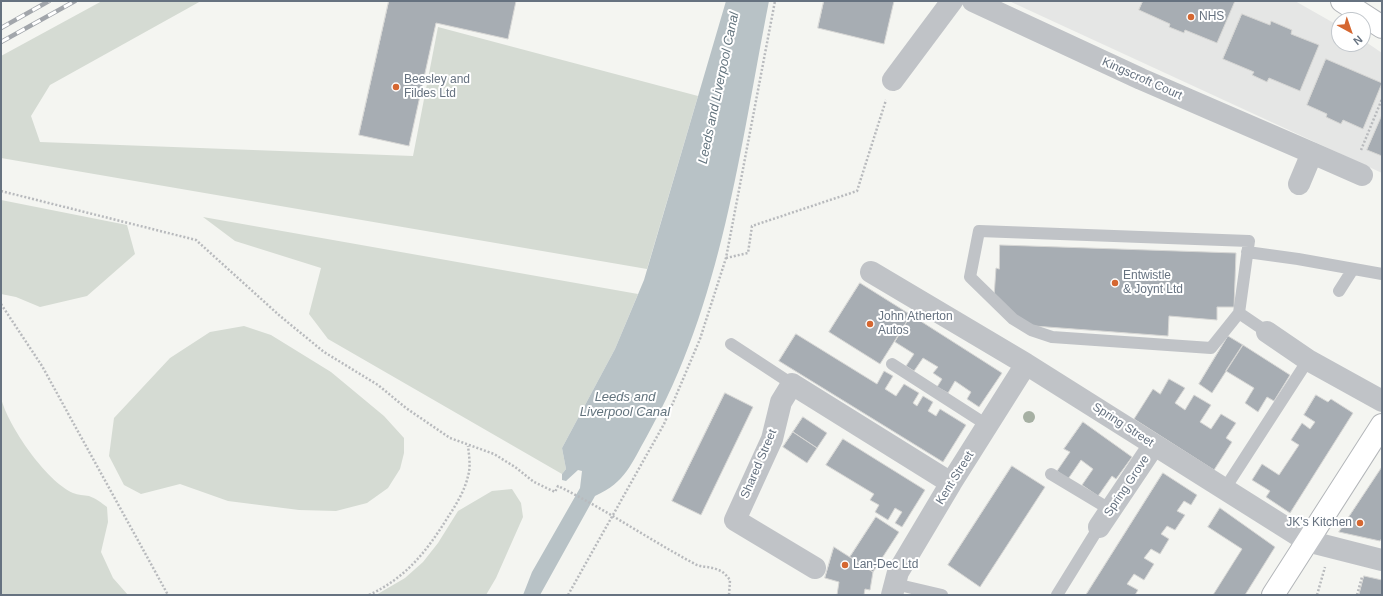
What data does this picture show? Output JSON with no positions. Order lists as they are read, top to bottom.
{
  "streets": {
    "street": [
      "Kingscroft Court",
      "Spring Street",
      "Shared Street",
      "Kent Street",
      "Spring Grove"
    ]
  },
  "crossings": [
    ["Spring Street", "Kent Street"],
    ["Spring Street", "Spring Grove"]
  ],
  "water": ["Leeds and Liverpool Canal"],
  "places": [
    "NHS",
    "Beesley and Fildes Ltd",
    "Entwistle & Joynt Ltd",
    "John Atherton Autos",
    "JK's Kitchen",
    "Lan-Dec Ltd"
  ],
  "north": "bottom right"
}
